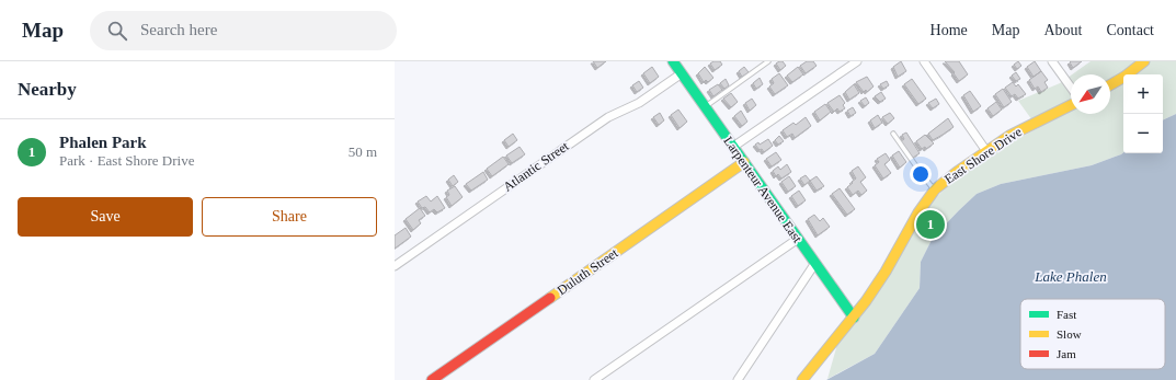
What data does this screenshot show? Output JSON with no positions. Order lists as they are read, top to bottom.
{
  "streets": {
    "street": [
      "East Shore Drive",
      "Atlantic Street",
      "Larpenteur Avenue East",
      "Duluth Street"
    ]
  },
  "crossings": [
    ["East Shore Drive", "Larpenteur Avenue East"],
    ["Atlantic Street", "Larpenteur Avenue East"],
    ["Larpenteur Avenue East", "Duluth Street"]
  ],
  "water": ["Lake Phalen"],
  "legend": ["Fast", "Slow", "Jam"],
  "north": "bottom left",
  "page": {
    "header": "Map",
    "search": "Search here",
    "nav": [
      "Home",
      "Map",
      "About",
      "Contact"
    ],
    "heading": "Nearby",
    "map_buttons": ["+", "−"],
    "list": [
      {
        "mark": "1",
        "name": "Phalen Park",
        "note": "Park · East Shore Drive",
        "value": "50 m"
      }
    ],
    "buttons": ["Save", "Share"],
    "pins": "1"
  }
}
